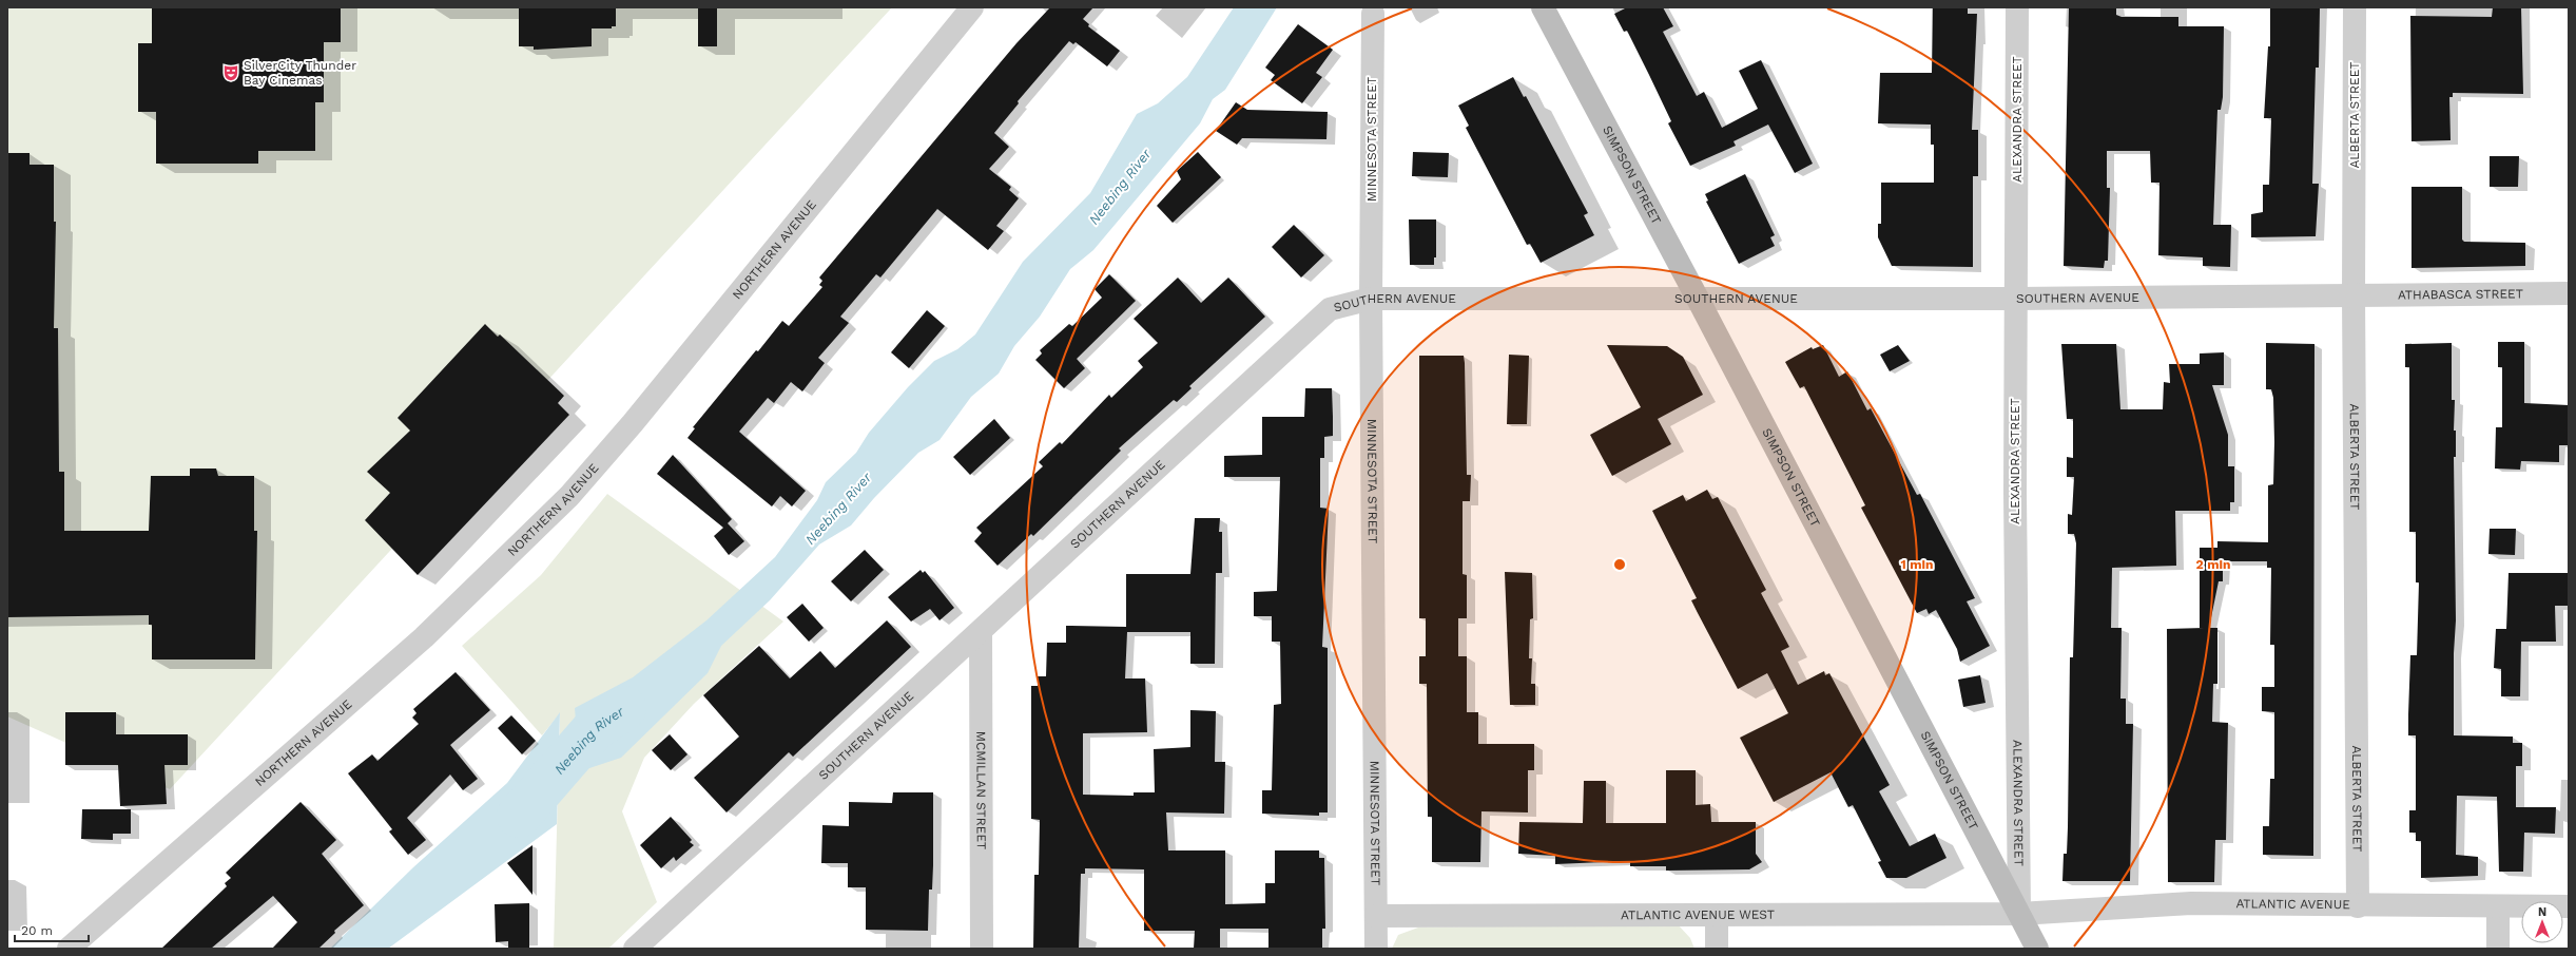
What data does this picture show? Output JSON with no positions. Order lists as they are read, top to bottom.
{
  "streets": {
    "main road": ["SIMPSON STREET"],
    "street": [
      "ALBERTA STREET",
      "ALEXANDRA STREET",
      "MINNESOTA STREET",
      "NORTHERN AVENUE",
      "ATHABASCA STREET",
      "SOUTHERN AVENUE",
      "MCMILLAN STREET",
      "ATLANTIC AVENUE",
      "ATLANTIC AVENUE WEST"
    ]
  },
  "crossings": [
    ["ALBERTA STREET", "ATHABASCA STREET"],
    ["ALBERTA STREET", "SOUTHERN AVENUE"],
    ["ALBERTA STREET", "ATLANTIC AVENUE"],
    ["ALEXANDRA STREET", "SIMPSON STREET"],
    ["ALEXANDRA STREET", "SOUTHERN AVENUE"],
    ["ALEXANDRA STREET", "ATLANTIC AVENUE"],
    ["ALEXANDRA STREET", "ATLANTIC AVENUE WEST"],
    ["MINNESOTA STREET", "SOUTHERN AVENUE"],
    ["MINNESOTA STREET", "ATLANTIC AVENUE WEST"],
    ["SIMPSON STREET", "SOUTHERN AVENUE"],
    ["SIMPSON STREET", "ATLANTIC AVENUE"],
    ["SIMPSON STREET", "ATLANTIC AVENUE WEST"],
    ["ATHABASCA STREET", "SOUTHERN AVENUE"],
    ["SOUTHERN AVENUE", "MCMILLAN STREET"],
    ["ATLANTIC AVENUE", "ATLANTIC AVENUE WEST"]
  ],
  "water": ["Neebing River"],
  "places": {
    "theatre": ["SilverCity Thunder Bay Cinemas"]
  },
  "scale_bar": "20 m",
  "north": "top",
  "rings": ["1 min", "2 min"]
}
